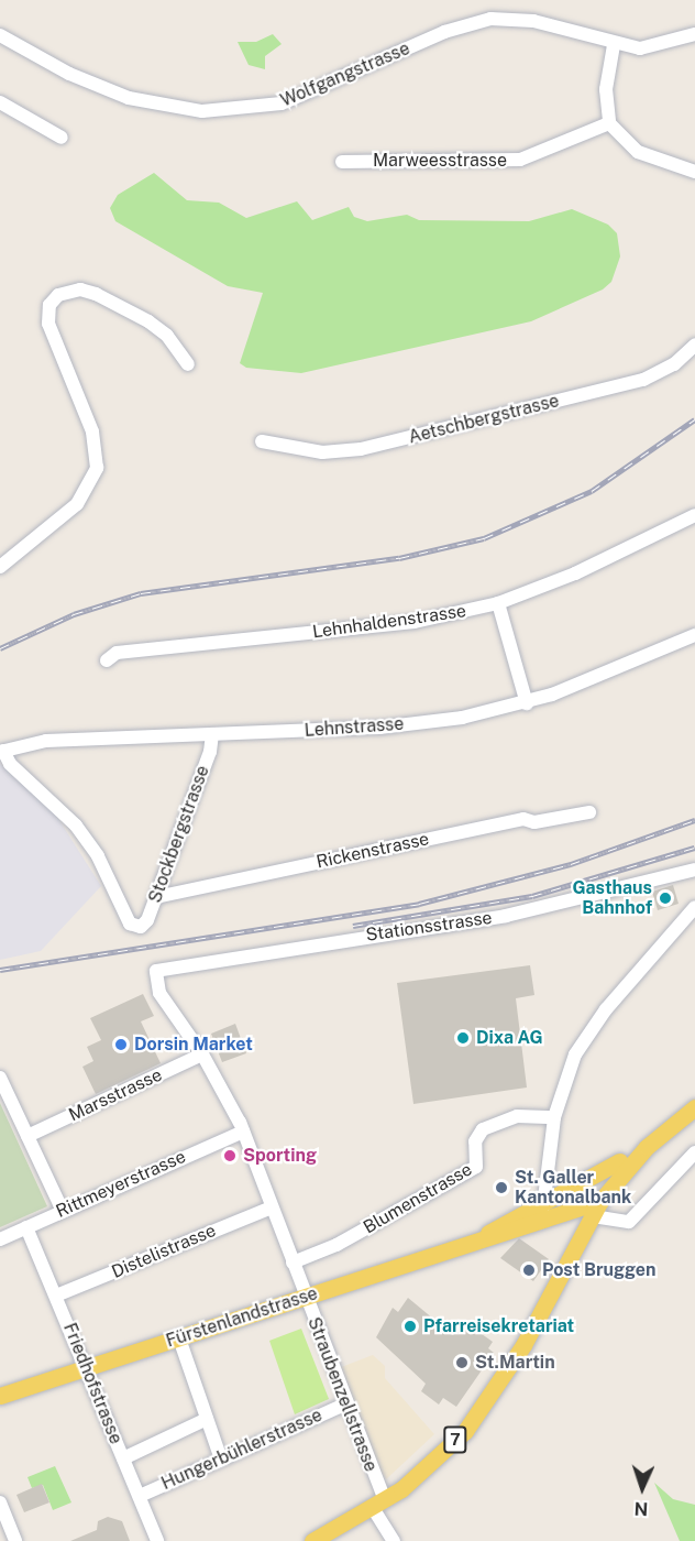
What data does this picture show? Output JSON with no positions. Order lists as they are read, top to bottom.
{
  "streets": {
    "main road": ["Fürstenlandstrasse", "7"],
    "street": [
      "Wolfgangstrasse",
      "Marweesstrasse",
      "Aetschbergstrasse",
      "Lehnhaldenstrasse",
      "Lehnstrasse",
      "Stockbergstrasse",
      "Rickenstrasse",
      "Stationsstrasse",
      "Marsstrasse",
      "Rittmeyerstrasse",
      "Blumenstrasse",
      "Distelistrasse",
      "Friedhofstrasse",
      "Straubenzellstrasse",
      "Hungerbühlerstrasse"
    ]
  },
  "crossings": [
    ["Lehnstrasse", "Stockbergstrasse"],
    ["Stockbergstrasse", "Rickenstrasse"],
    ["Stationsstrasse", "Straubenzellstrasse"],
    ["Marsstrasse", "Straubenzellstrasse"],
    ["Rittmeyerstrasse", "Friedhofstrasse"],
    ["Rittmeyerstrasse", "Straubenzellstrasse"],
    ["Blumenstrasse", "Straubenzellstrasse"],
    ["Distelistrasse", "Friedhofstrasse"],
    ["Distelistrasse", "Straubenzellstrasse"],
    ["Fürstenlandstrasse", "Friedhofstrasse"],
    ["Fürstenlandstrasse", "Straubenzellstrasse"],
    ["Fürstenlandstrasse", "7"],
    ["Friedhofstrasse", "Hungerbühlerstrasse"],
    ["Straubenzellstrasse", "7"],
    ["Straubenzellstrasse", "Hungerbühlerstrasse"]
  ],
  "places": [
    "Gasthaus Bahnhof",
    "Dixa AG",
    "Dorsin Market",
    "Sporting",
    "St. Galler Kantonalbank",
    "Post Bruggen",
    "Pfarreisekretariat",
    "St.Martin"
  ],
  "north": "bottom"
}
